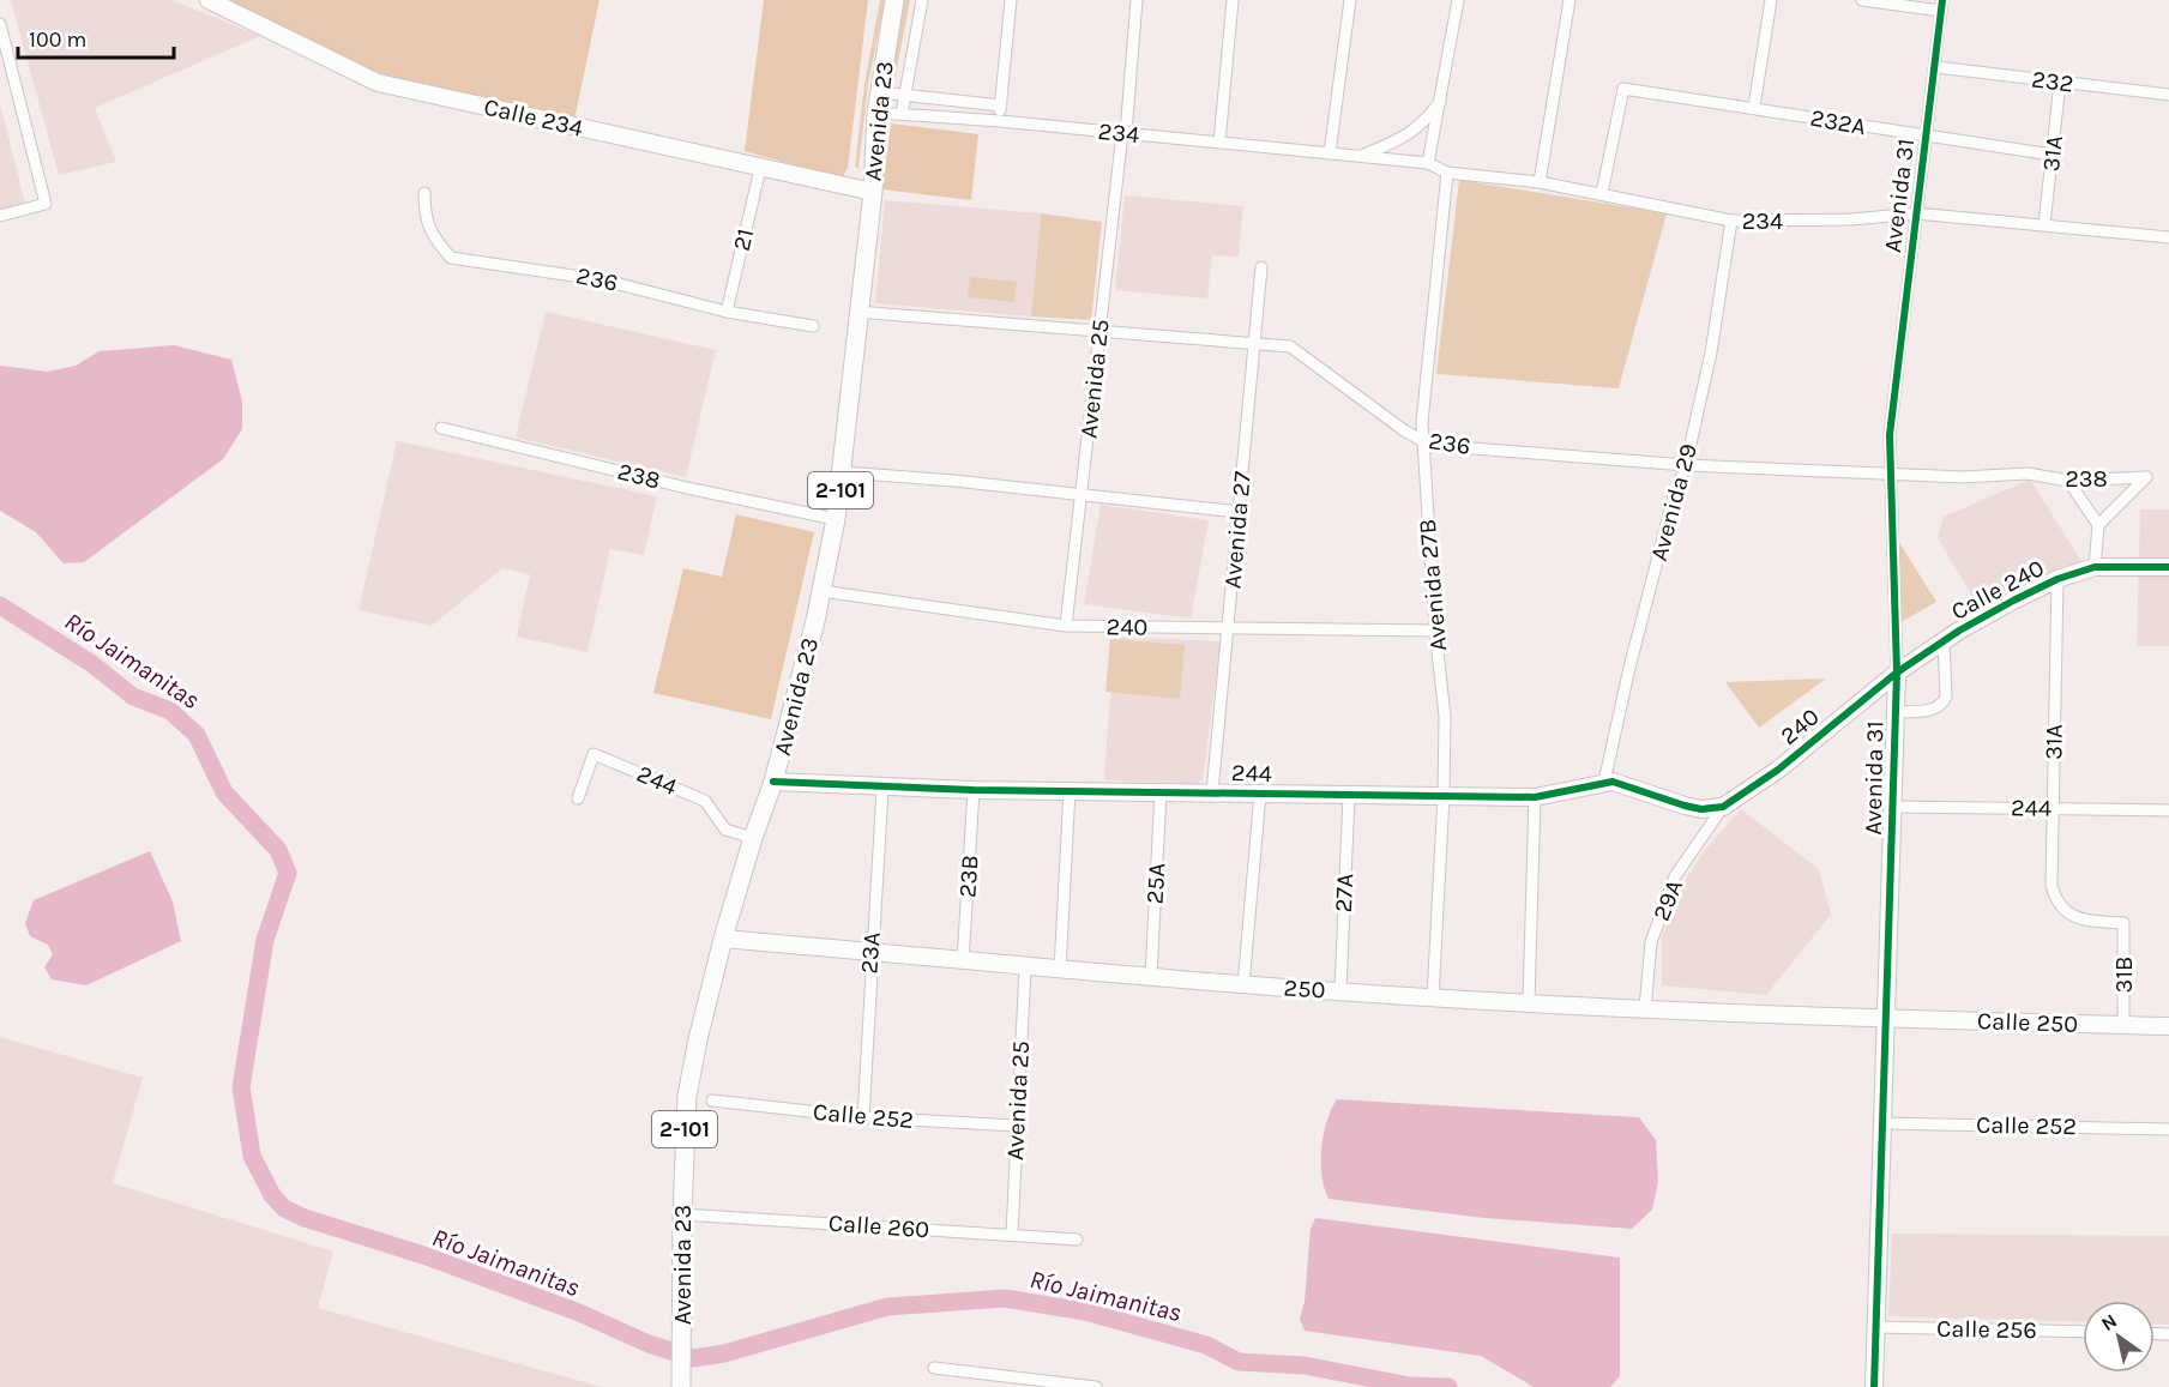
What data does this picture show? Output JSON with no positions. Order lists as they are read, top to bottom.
{
  "streets": {
    "main road": ["Avenida 23", "2-101"],
    "street": [
      "232",
      "Calle 234",
      "232A",
      "234",
      "31A",
      "Avenida 31",
      "21",
      "236",
      "Avenida 25",
      "238",
      "Avenida 29",
      "Avenida 27",
      "Avenida 27B",
      "Calle 240",
      "240",
      "244",
      "23B",
      "25A",
      "27A",
      "29A",
      "23A",
      "31B",
      "250",
      "Calle 250",
      "Calle 252",
      "Calle 260",
      "Calle 256"
    ]
  },
  "crossings": [
    ["232", "31A"],
    ["232", "Avenida 31"],
    ["Calle 234", "Avenida 23"],
    ["Calle 234", "21"],
    ["Avenida 23", "234"],
    ["Avenida 23", "236"],
    ["Avenida 23", "238"],
    ["Avenida 23", "240"],
    ["Avenida 23", "244"],
    ["Avenida 23", "250"],
    ["Avenida 23", "Calle 260"],
    ["232A", "234"],
    ["232A", "31A"],
    ["232A", "Avenida 31"],
    ["234", "31A"],
    ["234", "Avenida 31"],
    ["234", "Avenida 25"],
    ["234", "Avenida 29"],
    ["234", "Avenida 27B"],
    ["31A", "Calle 240"],
    ["31A", "244"],
    ["31A", "31B"],
    ["Avenida 31", "236"],
    ["Avenida 31", "Calle 240"],
    ["Avenida 31", "240"],
    ["Avenida 31", "244"],
    ["Avenida 31", "250"],
    ["Avenida 31", "Calle 250"],
    ["Avenida 31", "Calle 252"],
    ["Avenida 31", "Calle 256"],
    ["21", "236"],
    ["236", "Avenida 25"],
    ["236", "238"],
    ["236", "Avenida 29"],
    ["236", "Avenida 27"],
    ["236", "Avenida 27B"],
    ["Avenida 25", "240"],
    ["Avenida 25", "250"],
    ["Avenida 25", "Calle 252"],
    ["Avenida 25", "Calle 260"],
    ["Avenida 29", "244"],
    ["Avenida 27", "240"],
    ["Avenida 27", "244"],
    ["Avenida 27B", "240"],
    ["Avenida 27B", "244"],
    ["Avenida 27B", "250"],
    ["Calle 240", "240"],
    ["240", "244"],
    ["240", "29A"],
    ["244", "23B"],
    ["244", "25A"],
    ["244", "27A"],
    ["244", "29A"],
    ["244", "23A"],
    ["23B", "250"],
    ["25A", "250"],
    ["27A", "250"],
    ["29A", "250"],
    ["23A", "250"],
    ["23A", "Calle 252"],
    ["31B", "Calle 250"],
    ["250", "Calle 250"]
  ],
  "water": ["Río Jaimanitas"],
  "scale_bar": "100 m",
  "north": "top left"
}
